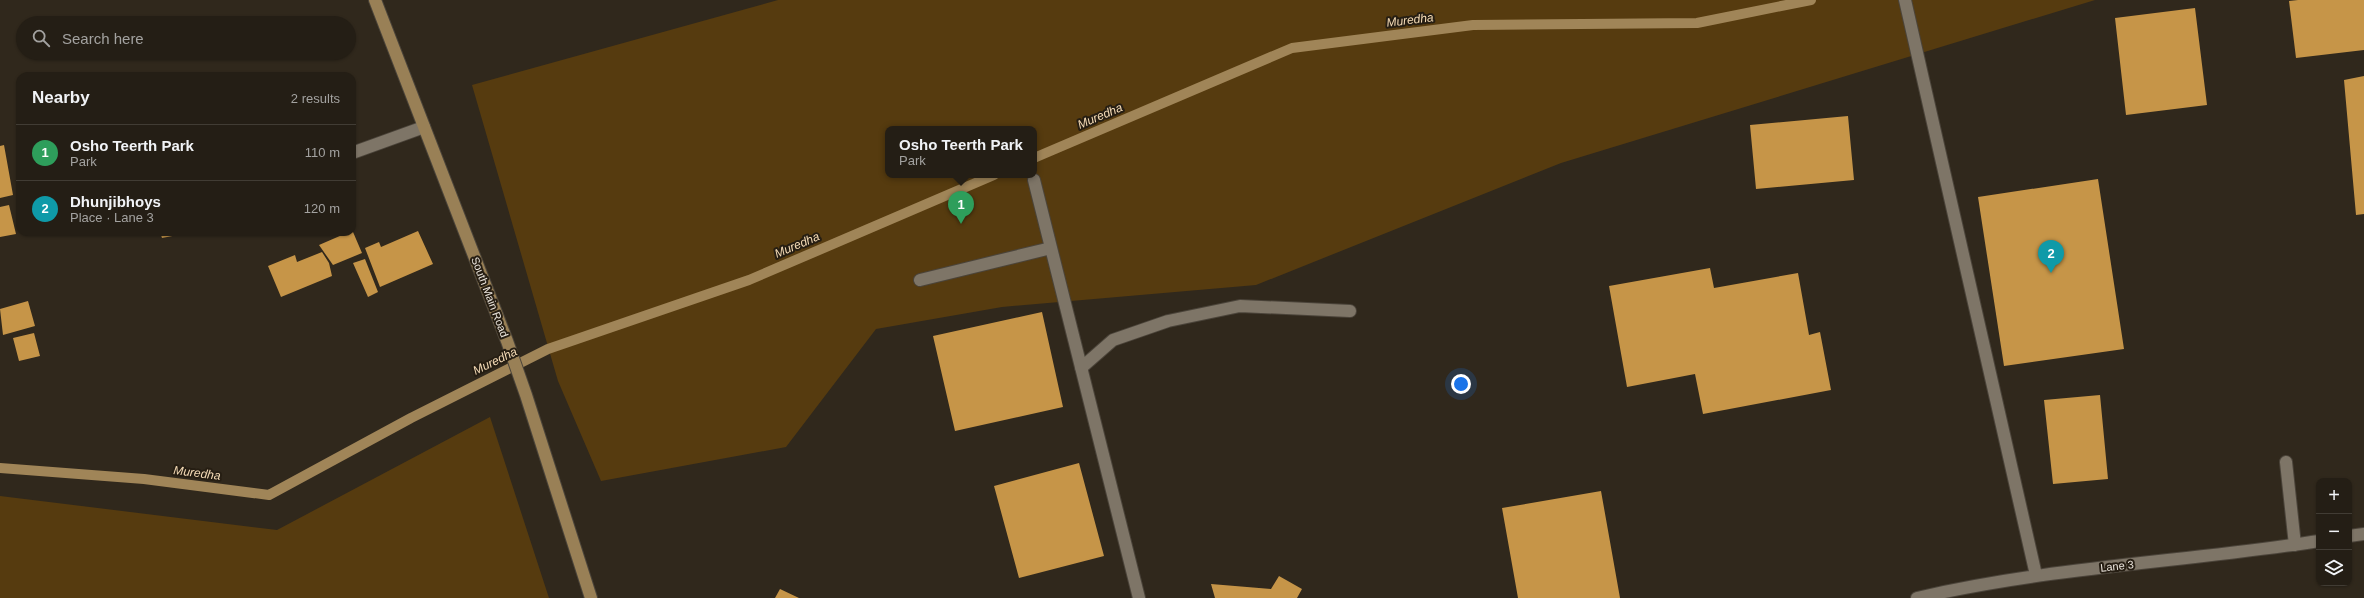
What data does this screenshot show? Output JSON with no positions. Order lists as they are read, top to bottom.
{
  "streets": {
    "main road": ["South Main Road"],
    "street": ["Lane 3"]
  },
  "water": ["Muredha"],
  "page": {
    "search": "Search here",
    "heading": ["Nearby", "2 results"],
    "list": [
      {
        "mark": "1",
        "name": "Osho Teerth Park",
        "note": "Park",
        "value": "110 m"
      },
      {
        "mark": "2",
        "name": "Dhunjibhoys",
        "note": "Place · Lane 3",
        "value": "120 m"
      }
    ],
    "popup": ["Osho Teerth Park", "Park"],
    "pins": ["1", "2"],
    "map_buttons": ["+", "−"]
  }
}
